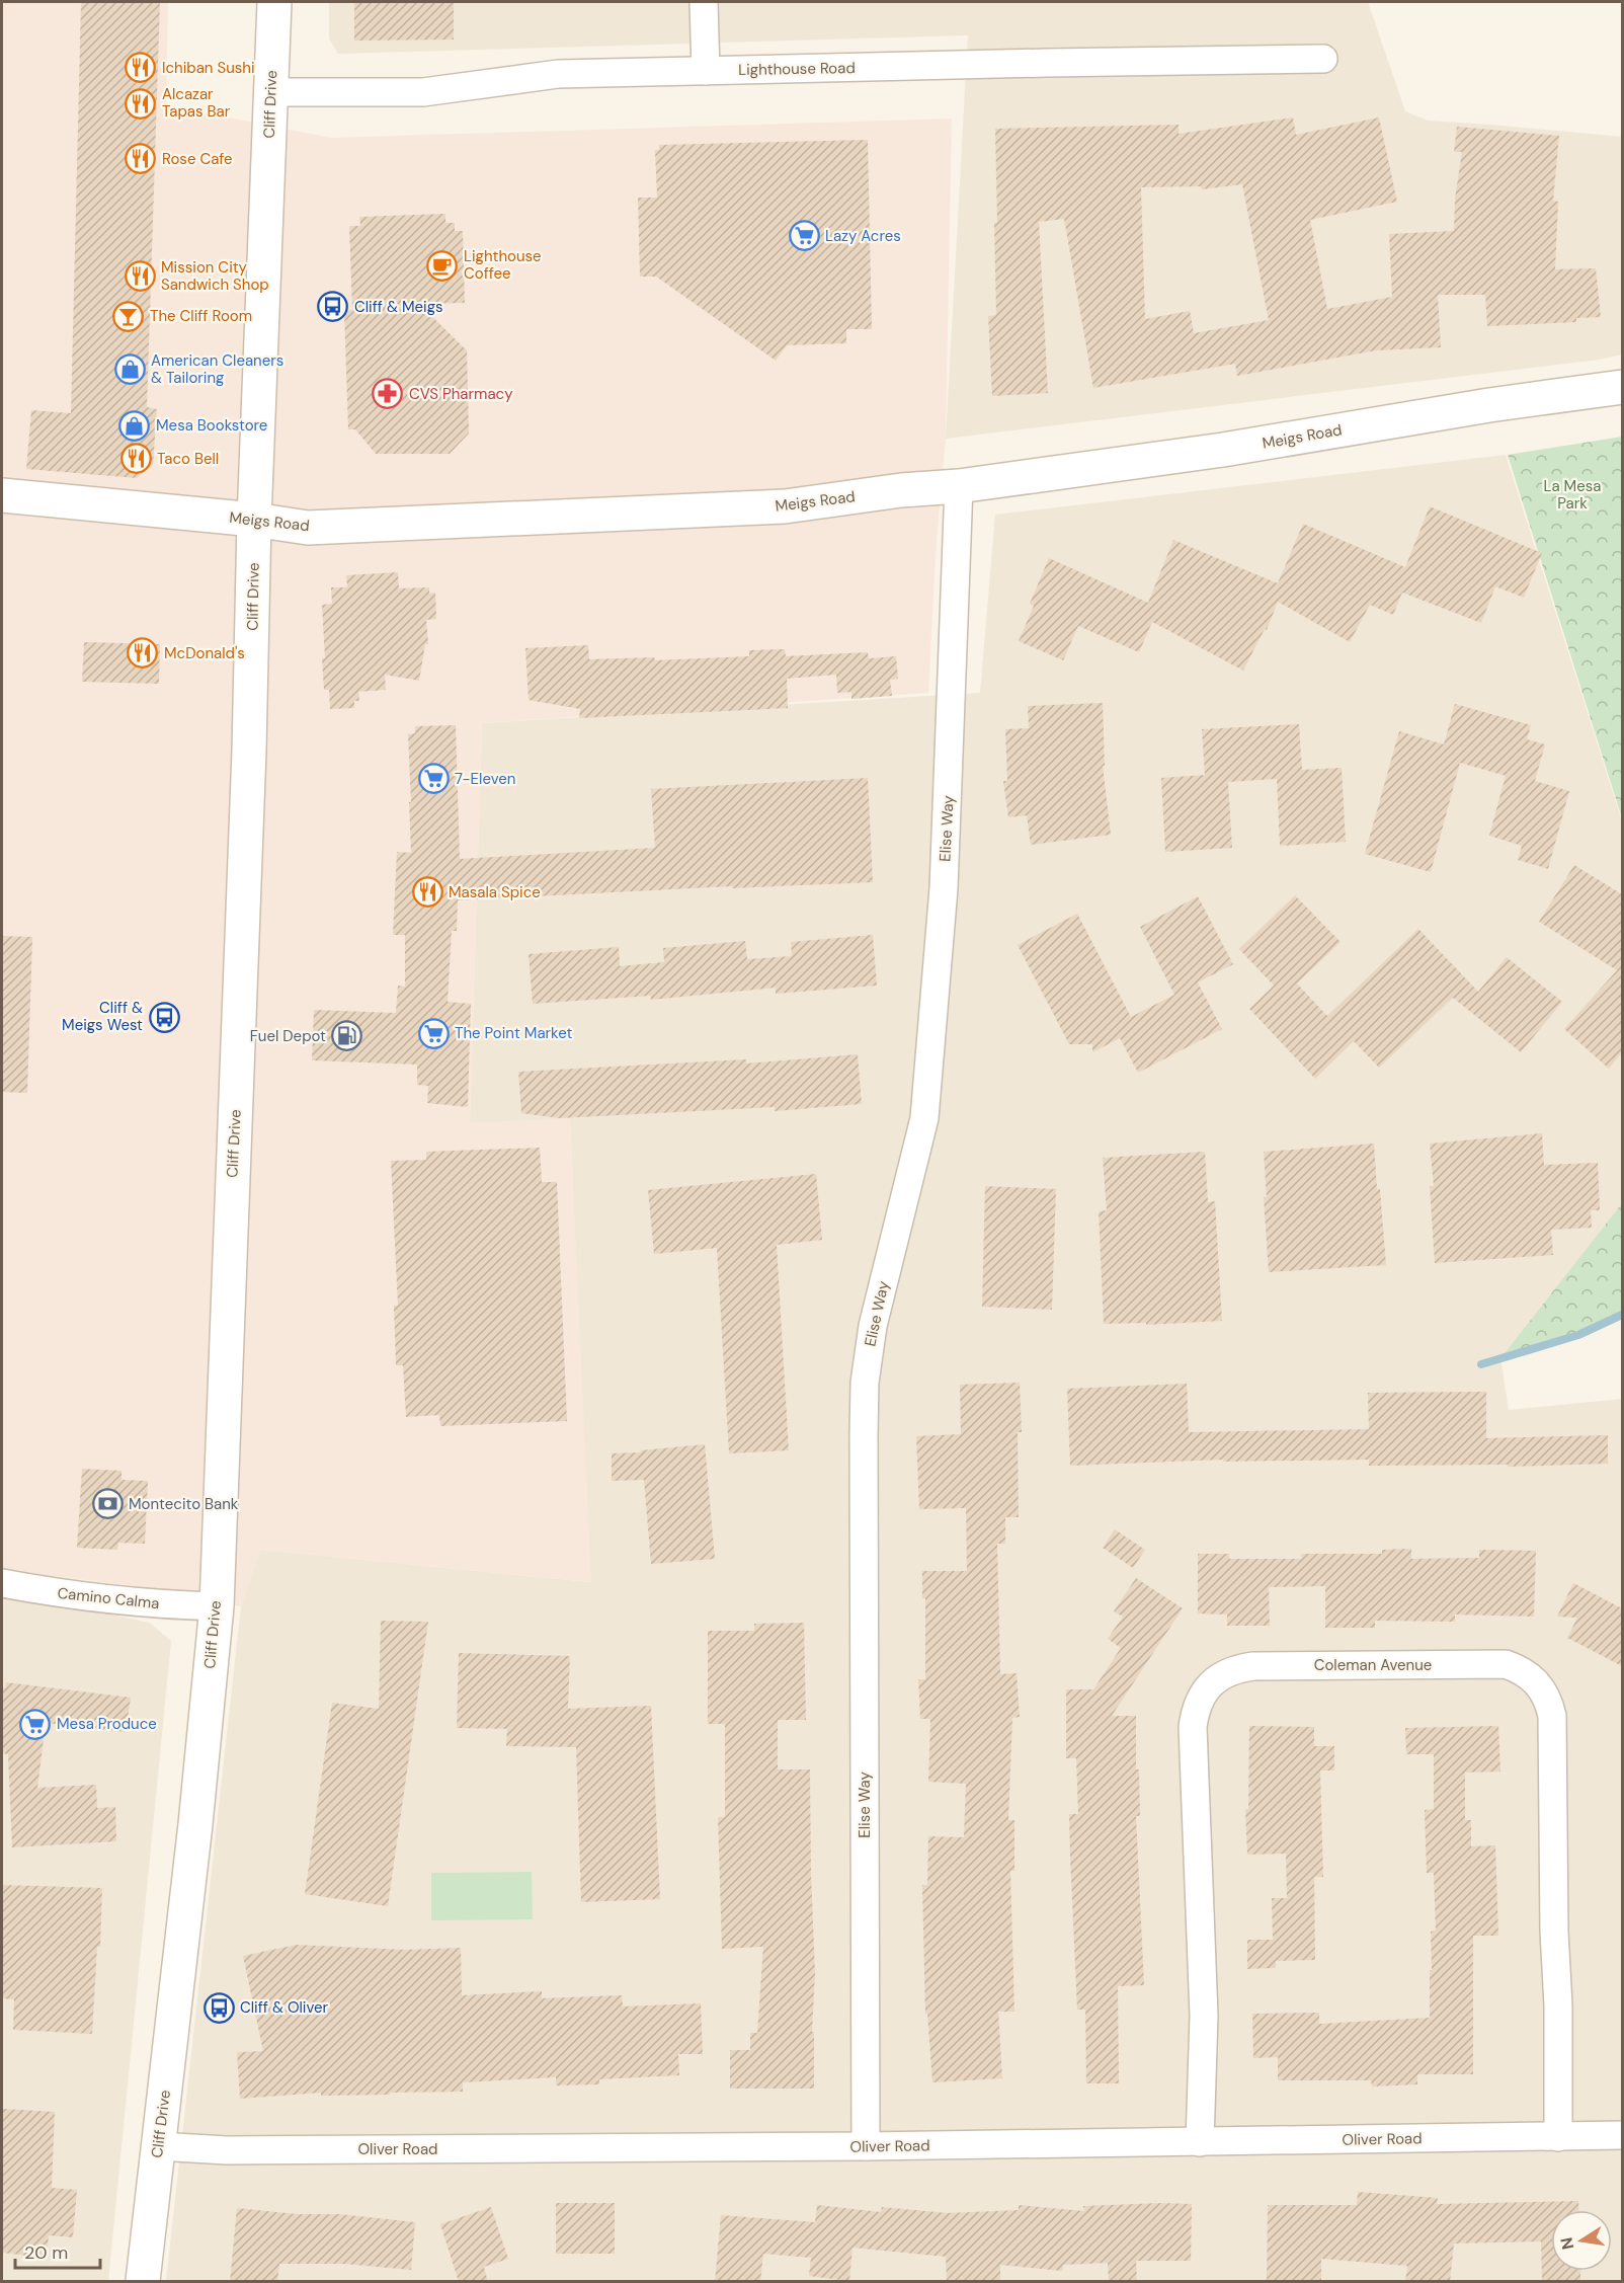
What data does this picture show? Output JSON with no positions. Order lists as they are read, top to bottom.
{
  "streets": {
    "main road": ["Cliff Drive", "Meigs Road"],
    "street": [
      "Lighthouse Road",
      "Elise Way",
      "Camino Calma",
      "Coleman Avenue",
      "Oliver Road"
    ]
  },
  "crossings": [
    ["Lighthouse Road", "Cliff Drive"],
    ["Cliff Drive", "Meigs Road"],
    ["Cliff Drive", "Camino Calma"],
    ["Cliff Drive", "Oliver Road"],
    ["Meigs Road", "Elise Way"],
    ["Elise Way", "Oliver Road"],
    ["Coleman Avenue", "Oliver Road"]
  ],
  "parks": ["La Mesa Park"],
  "places": {
    "restaurant": [
      "Ichiban Sushi",
      "Alcazar Tapas Bar",
      "Rose Cafe",
      "Mission City Sandwich Shop",
      "Taco Bell",
      "McDonald's",
      "Masala Spice"
    ],
    "supermarket": [
      "Lazy Acres",
      "7-Eleven",
      "The Point Market",
      "Mesa Produce"
    ],
    "cafe": ["Lighthouse Coffee"],
    "bus stop": ["Cliff & Meigs", "Cliff & Meigs West", "Cliff & Oliver"],
    "bar": ["The Cliff Room"],
    "shop": ["American Cleaners & Tailoring", "Mesa Bookstore"],
    "pharmacy": ["CVS Pharmacy"],
    "fuel station": ["Fuel Depot"],
    "bank": ["Montecito Bank"]
  },
  "scale_bar": "20 m",
  "north": "left"
}
